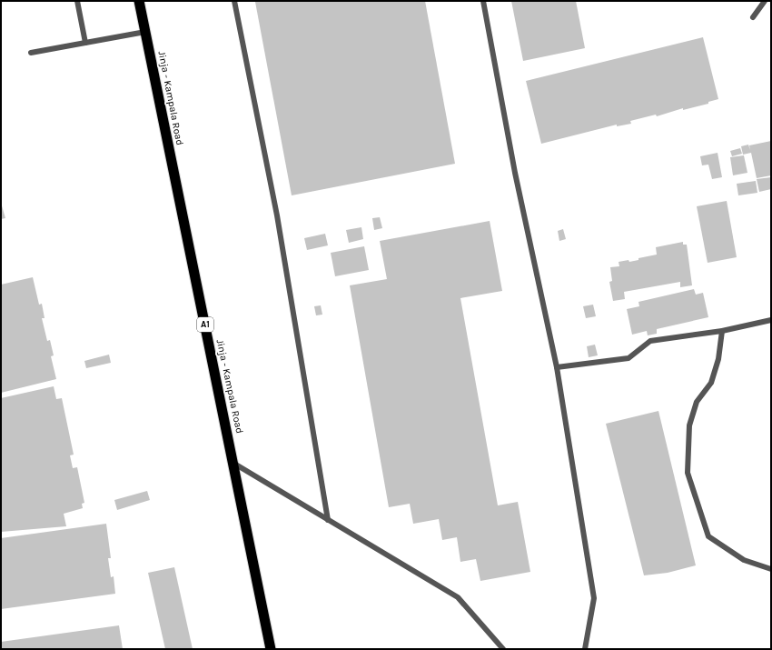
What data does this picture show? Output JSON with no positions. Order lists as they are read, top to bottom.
{
  "streets": {
    "highway": ["Jinja - Kampala Road", "A1"]
  }
}
